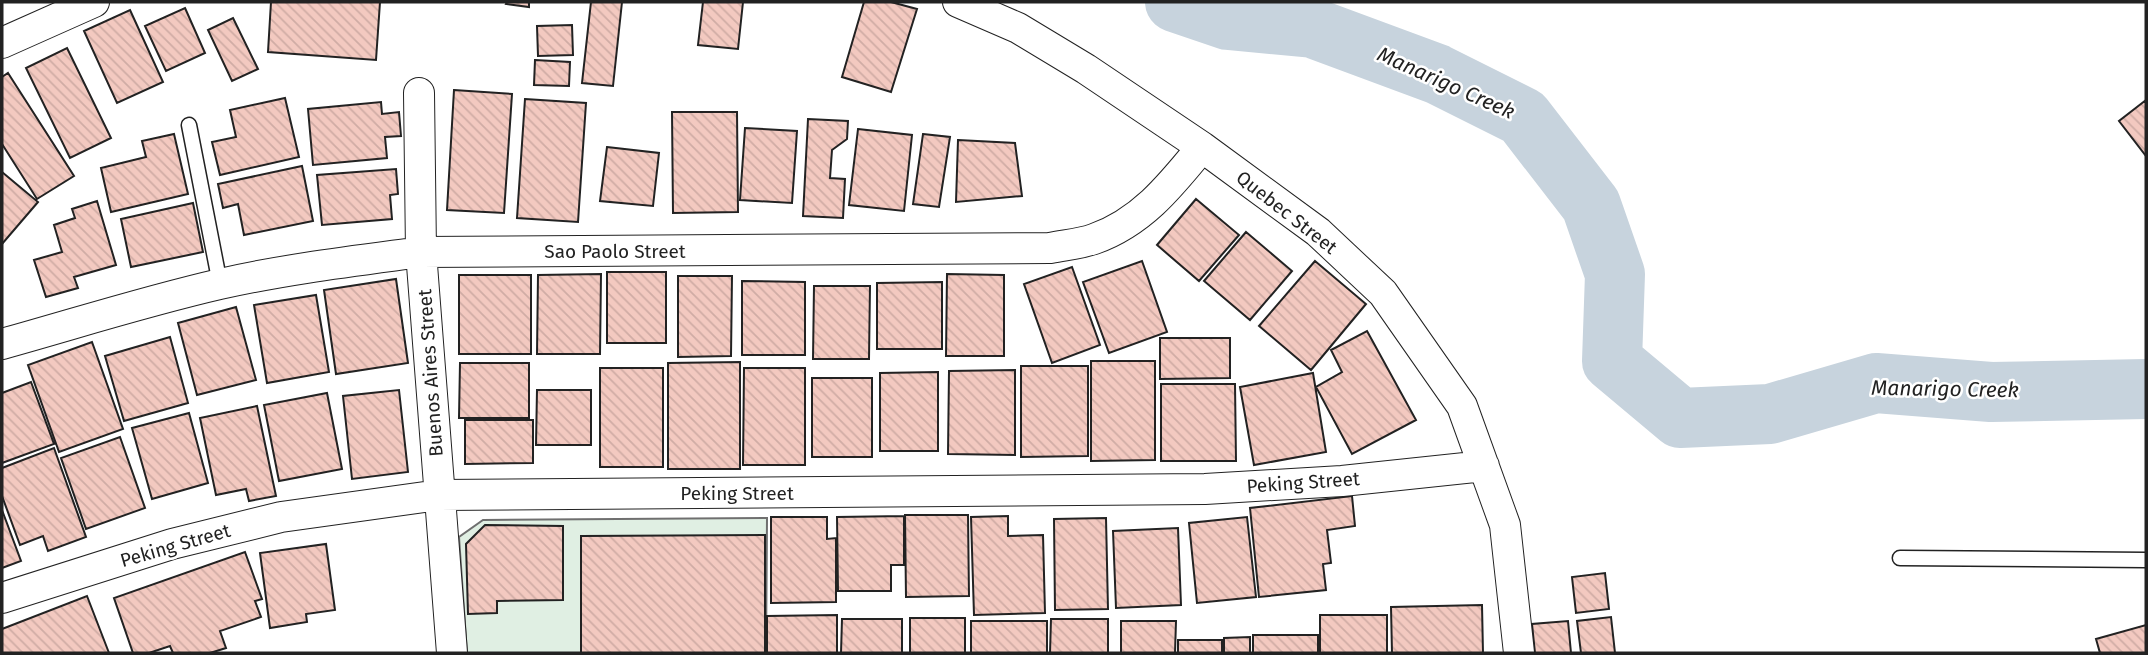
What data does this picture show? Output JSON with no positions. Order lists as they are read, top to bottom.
{
  "streets": {
    "street": [
      "Quebec Street",
      "Sao Paolo Street",
      "Buenos Aires Street",
      "Peking Street"
    ]
  },
  "crossings": [
    ["Quebec Street", "Sao Paolo Street"],
    ["Quebec Street", "Peking Street"],
    ["Sao Paolo Street", "Buenos Aires Street"],
    ["Buenos Aires Street", "Peking Street"]
  ],
  "water": ["Manarigo Creek"]
}
